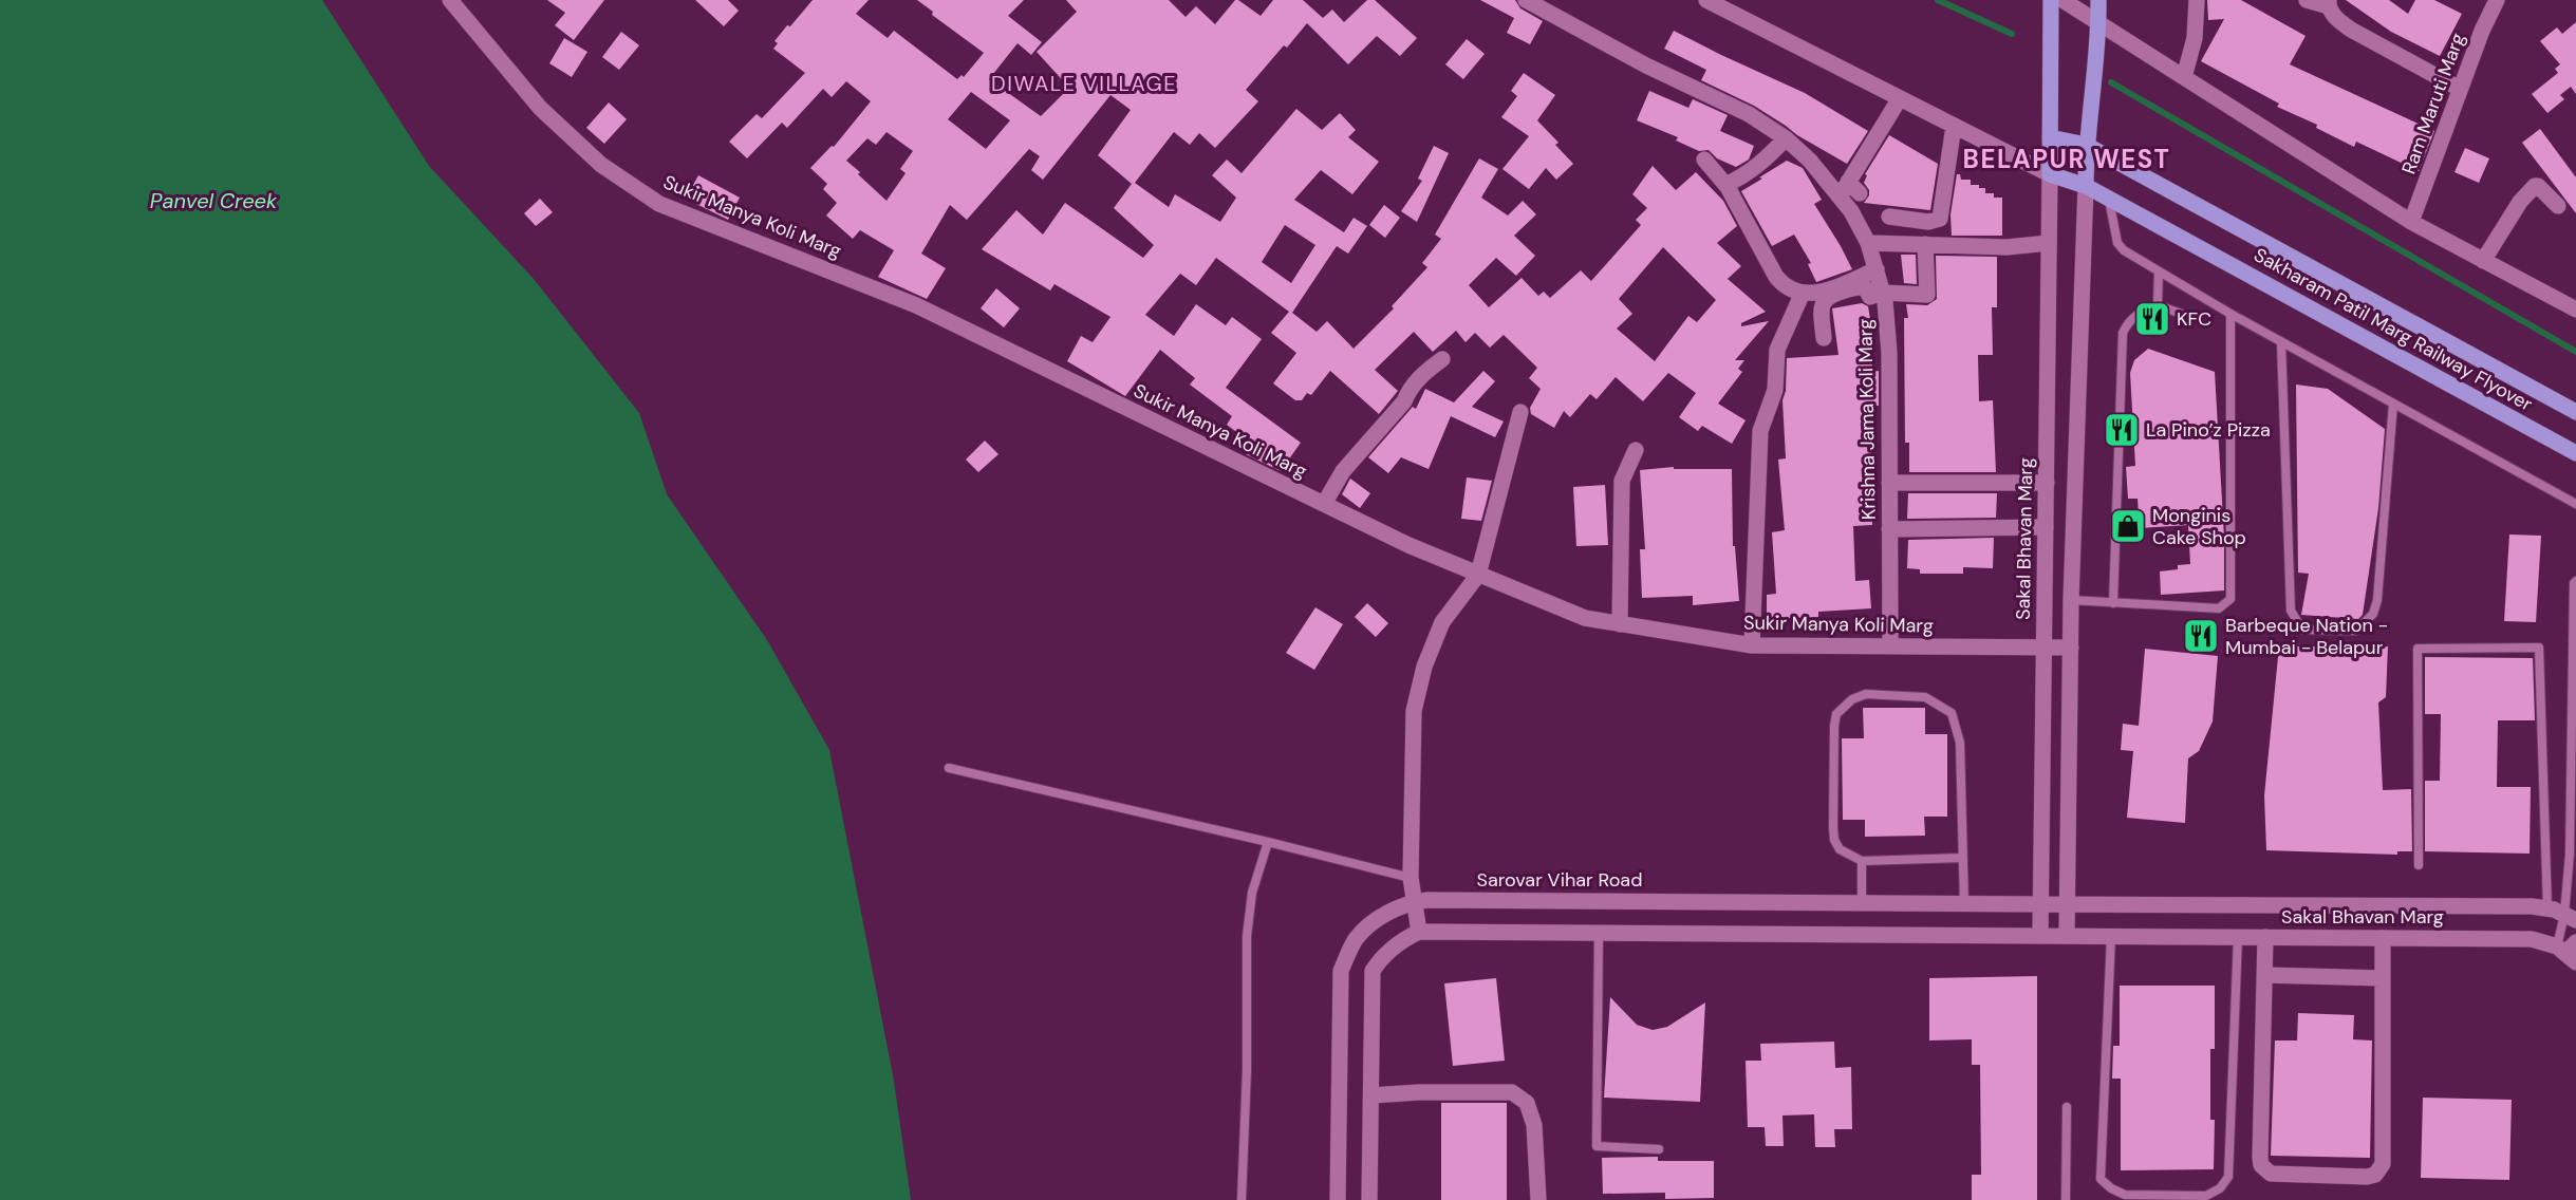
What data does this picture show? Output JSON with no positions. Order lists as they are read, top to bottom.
{
  "streets": {
    "main road": ["Sakharam Patil Marg Railway Flyover"],
    "street": [
      "Ram Maruti Marg",
      "Sukir Manya Koli Marg",
      "Krishna Jama Koli Marg",
      "Sakal Bhavan Marg",
      "Sarovar Vihar Road"
    ]
  },
  "crossings": [
    ["Sukir Manya Koli Marg", "Krishna Jama Koli Marg"],
    ["Sukir Manya Koli Marg", "Sakal Bhavan Marg"],
    ["Sakharam Patil Marg Railway Flyover", "Sakal Bhavan Marg"],
    ["Sakal Bhavan Marg", "Sarovar Vihar Road"]
  ],
  "districts": ["DIWALE VILLAGE", "BELAPUR WEST"],
  "water": ["Panvel Creek"],
  "places": {
    "restaurant": ["KFC", "La Pino’z Pizza", "Barbeque Nation - Mumbai - Belapur"],
    "shop": ["Monginis Cake Shop"]
  }
}
